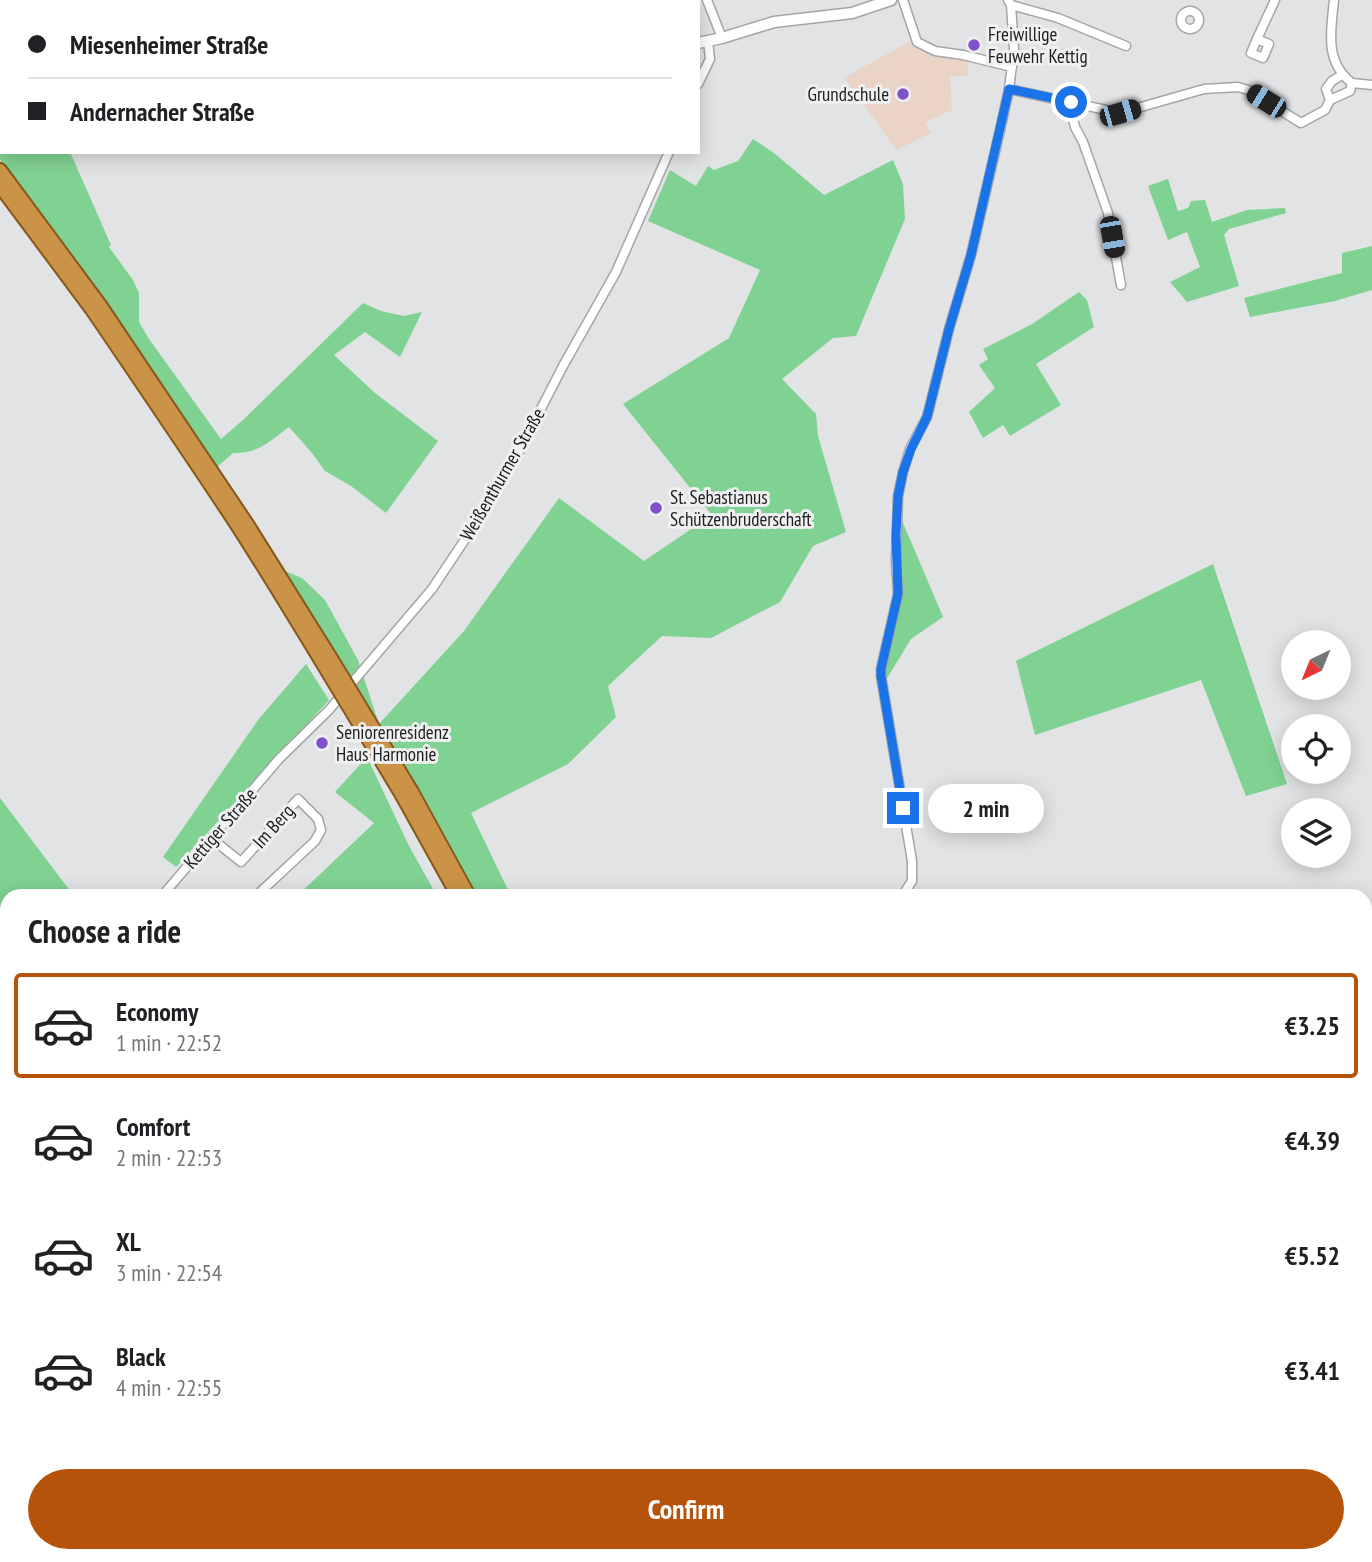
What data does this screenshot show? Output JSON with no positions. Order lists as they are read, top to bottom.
{
  "streets": {
    "street": ["Weißenthurmer Straße", "Im Berg", "Kettiger Straße"]
  },
  "crossings": [
    ["Weißenthurmer Straße", "Kettiger Straße"],
    ["Im Berg", "Kettiger Straße"]
  ],
  "places": [
    "Freiwillige Feuwehr Kettig",
    "Grundschule",
    "St. Sebastianus Schützenbruderschaft",
    "Seniorenresidenz Haus Harmonie"
  ],
  "north": "bottom left",
  "page": {
    "banner": ["Miesenheimer Straße", "Andernacher Straße"],
    "bubble": "2 min",
    "heading": "Choose a ride",
    "list": [
      {
        "name": "Economy",
        "note": "1 min · 22:52",
        "value": "€3.25"
      },
      {
        "name": "Comfort",
        "note": "2 min · 22:53",
        "value": "€4.39"
      },
      {
        "name": "XL",
        "note": "3 min · 22:54",
        "value": "€5.52"
      },
      {
        "name": "Black",
        "note": "4 min · 22:55",
        "value": "€3.41"
      }
    ],
    "buttons": "Confirm"
  }
}
